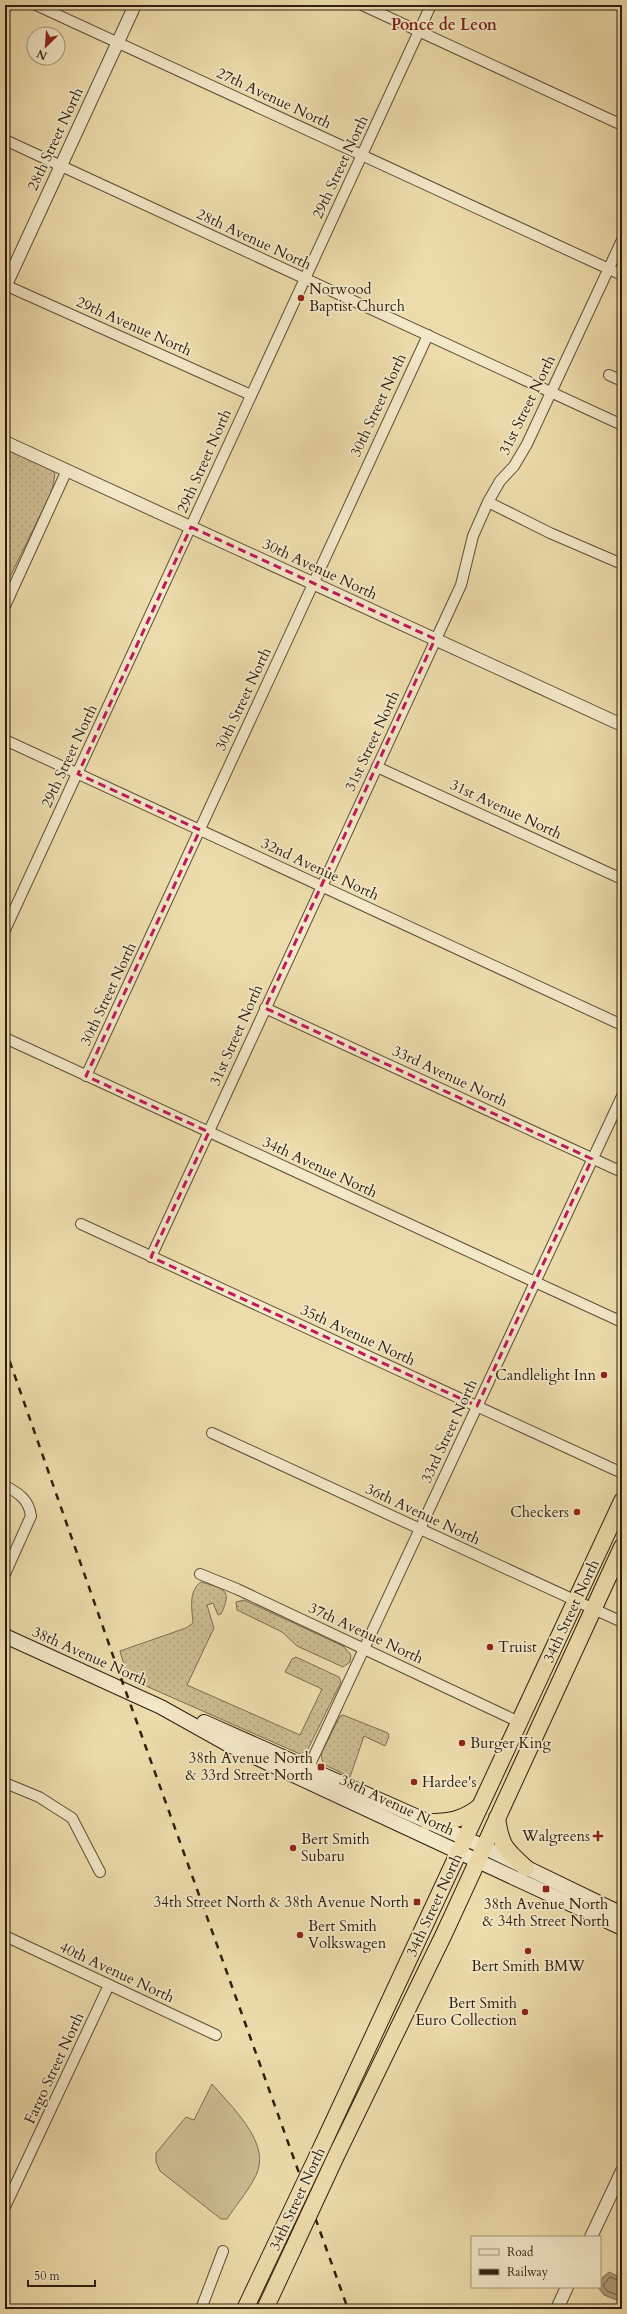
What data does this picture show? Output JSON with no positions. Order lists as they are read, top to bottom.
{
  "streets": {
    "highway": ["34th Street North"],
    "main road": ["38th Avenue North"],
    "street": [
      "27th Avenue North",
      "28th Street North",
      "29th Street North",
      "28th Avenue North",
      "29th Avenue North",
      "30th Street North",
      "31st Street North",
      "30th Avenue North",
      "31st Avenue North",
      "32nd Avenue North",
      "33rd Avenue North",
      "34th Avenue North",
      "35th Avenue North",
      "33rd Street North",
      "36th Avenue North",
      "37th Avenue North",
      "40th Avenue North",
      "Fargo Street North"
    ]
  },
  "crossings": [
    ["27th Avenue North", "28th Street North"],
    ["27th Avenue North", "29th Street North"],
    ["27th Avenue North", "31st Street North"],
    ["28th Street North", "28th Avenue North"],
    ["28th Street North", "29th Avenue North"],
    ["29th Street North", "28th Avenue North"],
    ["29th Street North", "29th Avenue North"],
    ["29th Street North", "30th Avenue North"],
    ["29th Street North", "32nd Avenue North"],
    ["28th Avenue North", "30th Street North"],
    ["28th Avenue North", "31st Street North"],
    ["30th Street North", "30th Avenue North"],
    ["30th Street North", "32nd Avenue North"],
    ["30th Street North", "34th Avenue North"],
    ["31st Street North", "30th Avenue North"],
    ["31st Street North", "31st Avenue North"],
    ["31st Street North", "32nd Avenue North"],
    ["31st Street North", "33rd Avenue North"],
    ["31st Street North", "34th Avenue North"],
    ["31st Street North", "35th Avenue North"],
    ["33rd Avenue North", "33rd Street North"],
    ["34th Avenue North", "33rd Street North"],
    ["35th Avenue North", "33rd Street North"],
    ["33rd Street North", "36th Avenue North"],
    ["33rd Street North", "37th Avenue North"],
    ["33rd Street North", "38th Avenue North"],
    ["36th Avenue North", "34th Street North"],
    ["34th Street North", "37th Avenue North"],
    ["34th Street North", "38th Avenue North"],
    ["40th Avenue North", "Fargo Street North"]
  ],
  "districts": ["Ponce de Leon"],
  "places": {
    "other": [
      "Norwood Baptist Church",
      "Candlelight Inn",
      "Checkers",
      "Truist",
      "Burger King",
      "Hardee's",
      "Bert Smith Subaru",
      "Bert Smith Volkswagen",
      "Bert Smith BMW",
      "Bert Smith Euro Collection"
    ],
    "transit": ["38th Avenue North & 33rd Street North", "38th Avenue North & 34th Street North", "34th Street North & 38th Avenue North"],
    "health": ["Walgreens"]
  },
  "legend": ["Road", "Railway"],
  "scale_bar": "50 m",
  "north": "bottom left"
}
